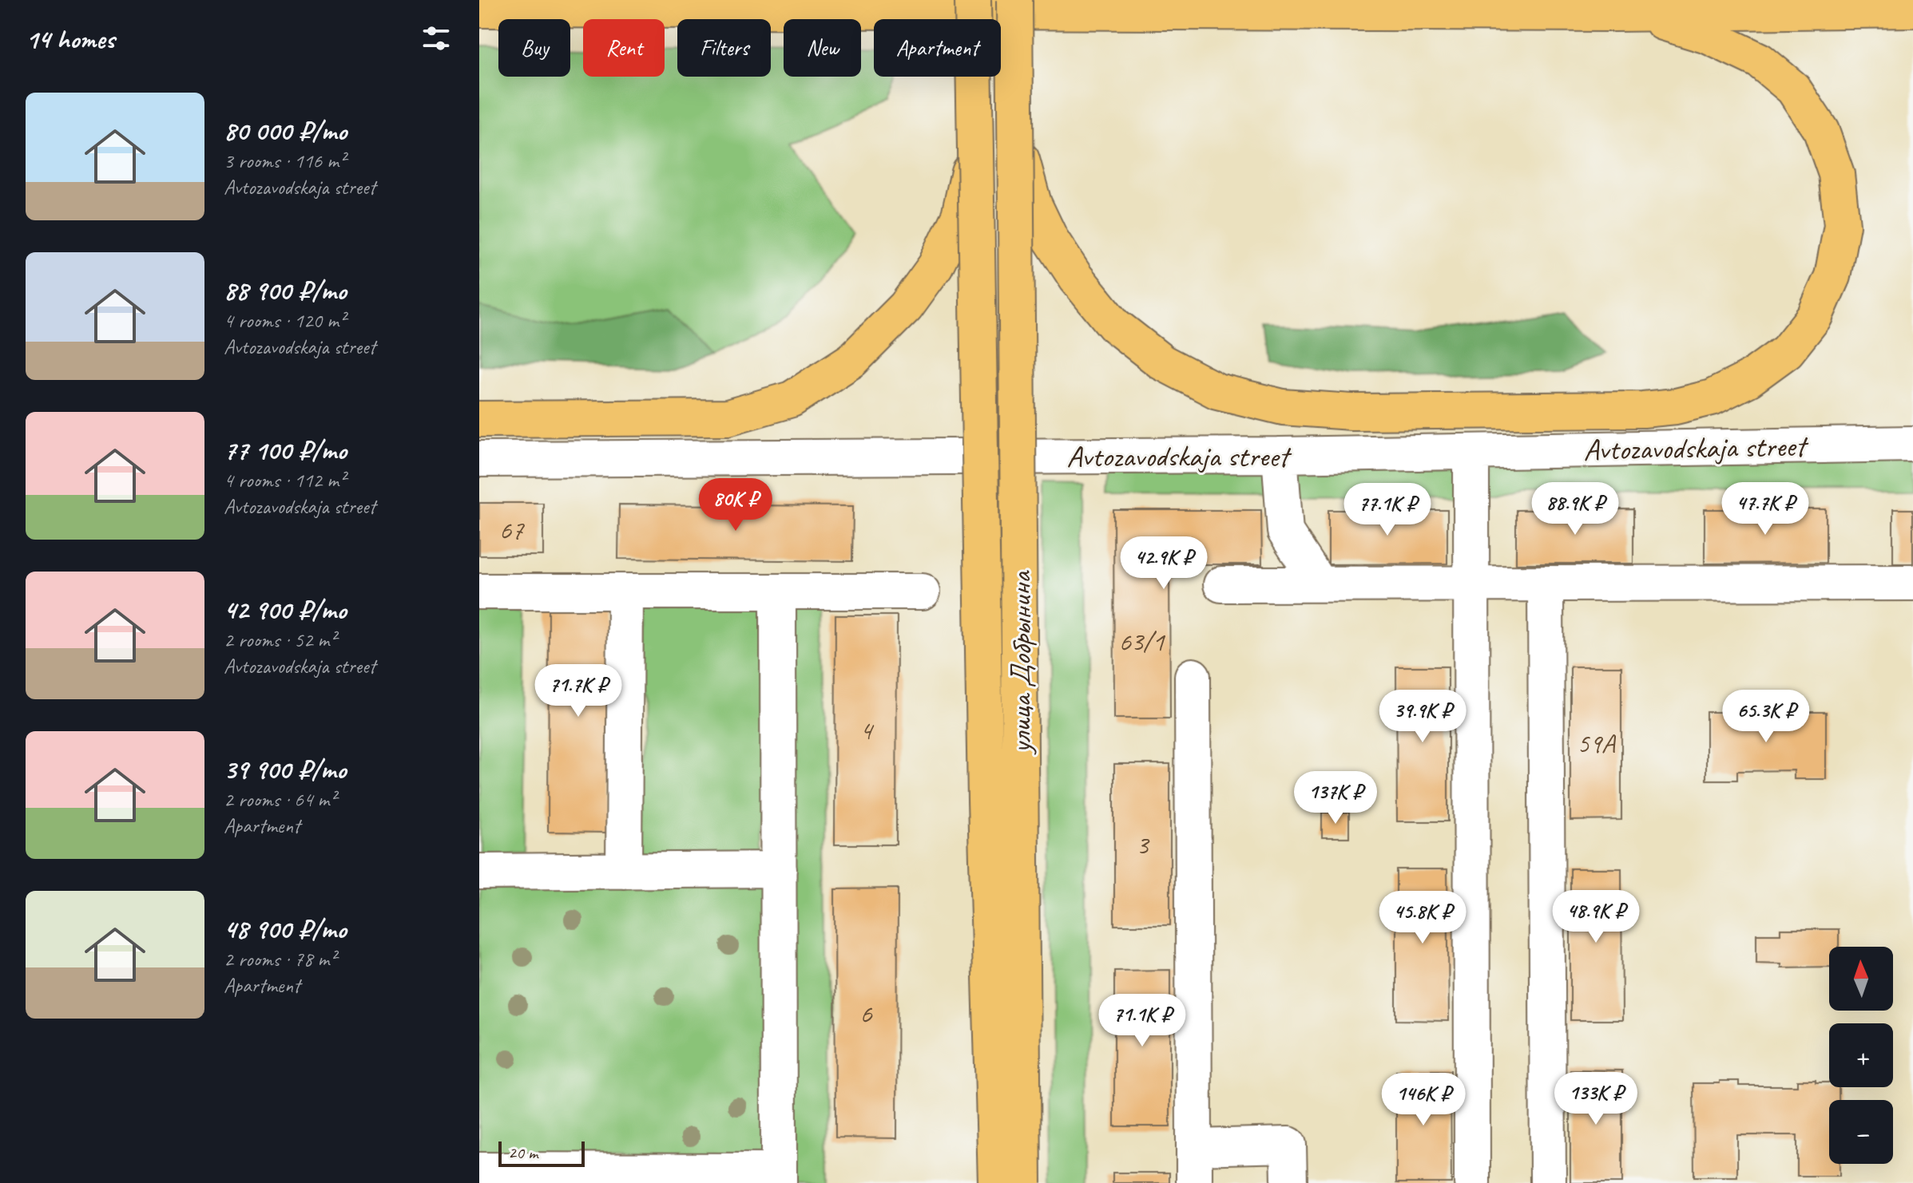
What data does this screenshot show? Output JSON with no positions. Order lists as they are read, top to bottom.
{
  "streets": {
    "main road": ["улица Добрынина"],
    "street": ["Avtozavodskaja street"]
  },
  "house_numbers": [
    "67",
    "63/1",
    "4",
    "59А",
    "3",
    "6"
  ],
  "scale_bar": "20 m",
  "north": "top",
  "page": {
    "heading": "14 homes",
    "chip": [
      "Buy",
      "Rent",
      "Filters",
      "New",
      "Apartment"
    ],
    "list": [
      {
        "name": "80 000 ₽/mo",
        "note": "3 rooms · 116 m² · Avtozavodskaja street"
      },
      {
        "name": "88 900 ₽/mo",
        "note": "4 rooms · 120 m² · Avtozavodskaja street"
      },
      {
        "name": "77 100 ₽/mo",
        "note": "4 rooms · 112 m² · Avtozavodskaja street"
      },
      {
        "name": "42 900 ₽/mo",
        "note": "2 rooms · 52 m² · Avtozavodskaja street"
      },
      {
        "name": "39 900 ₽/mo",
        "note": "2 rooms · 64 m² · Apartment"
      },
      {
        "name": "48 900 ₽/mo",
        "note": "2 rooms · 78 m² · Apartment"
      }
    ],
    "price": [
      "80K ₽",
      "88.9K ₽",
      "47.7K ₽",
      "77.1K ₽",
      "42.9K ₽",
      "71.7K ₽",
      "39.9K ₽",
      "65.3K ₽",
      "137K ₽",
      "48.9K ₽",
      "45.8K ₽",
      "71.1K ₽",
      "133K ₽",
      "146K ₽"
    ],
    "map_buttons": ["+", "−"],
    "scale": "20 m"
  }
}
